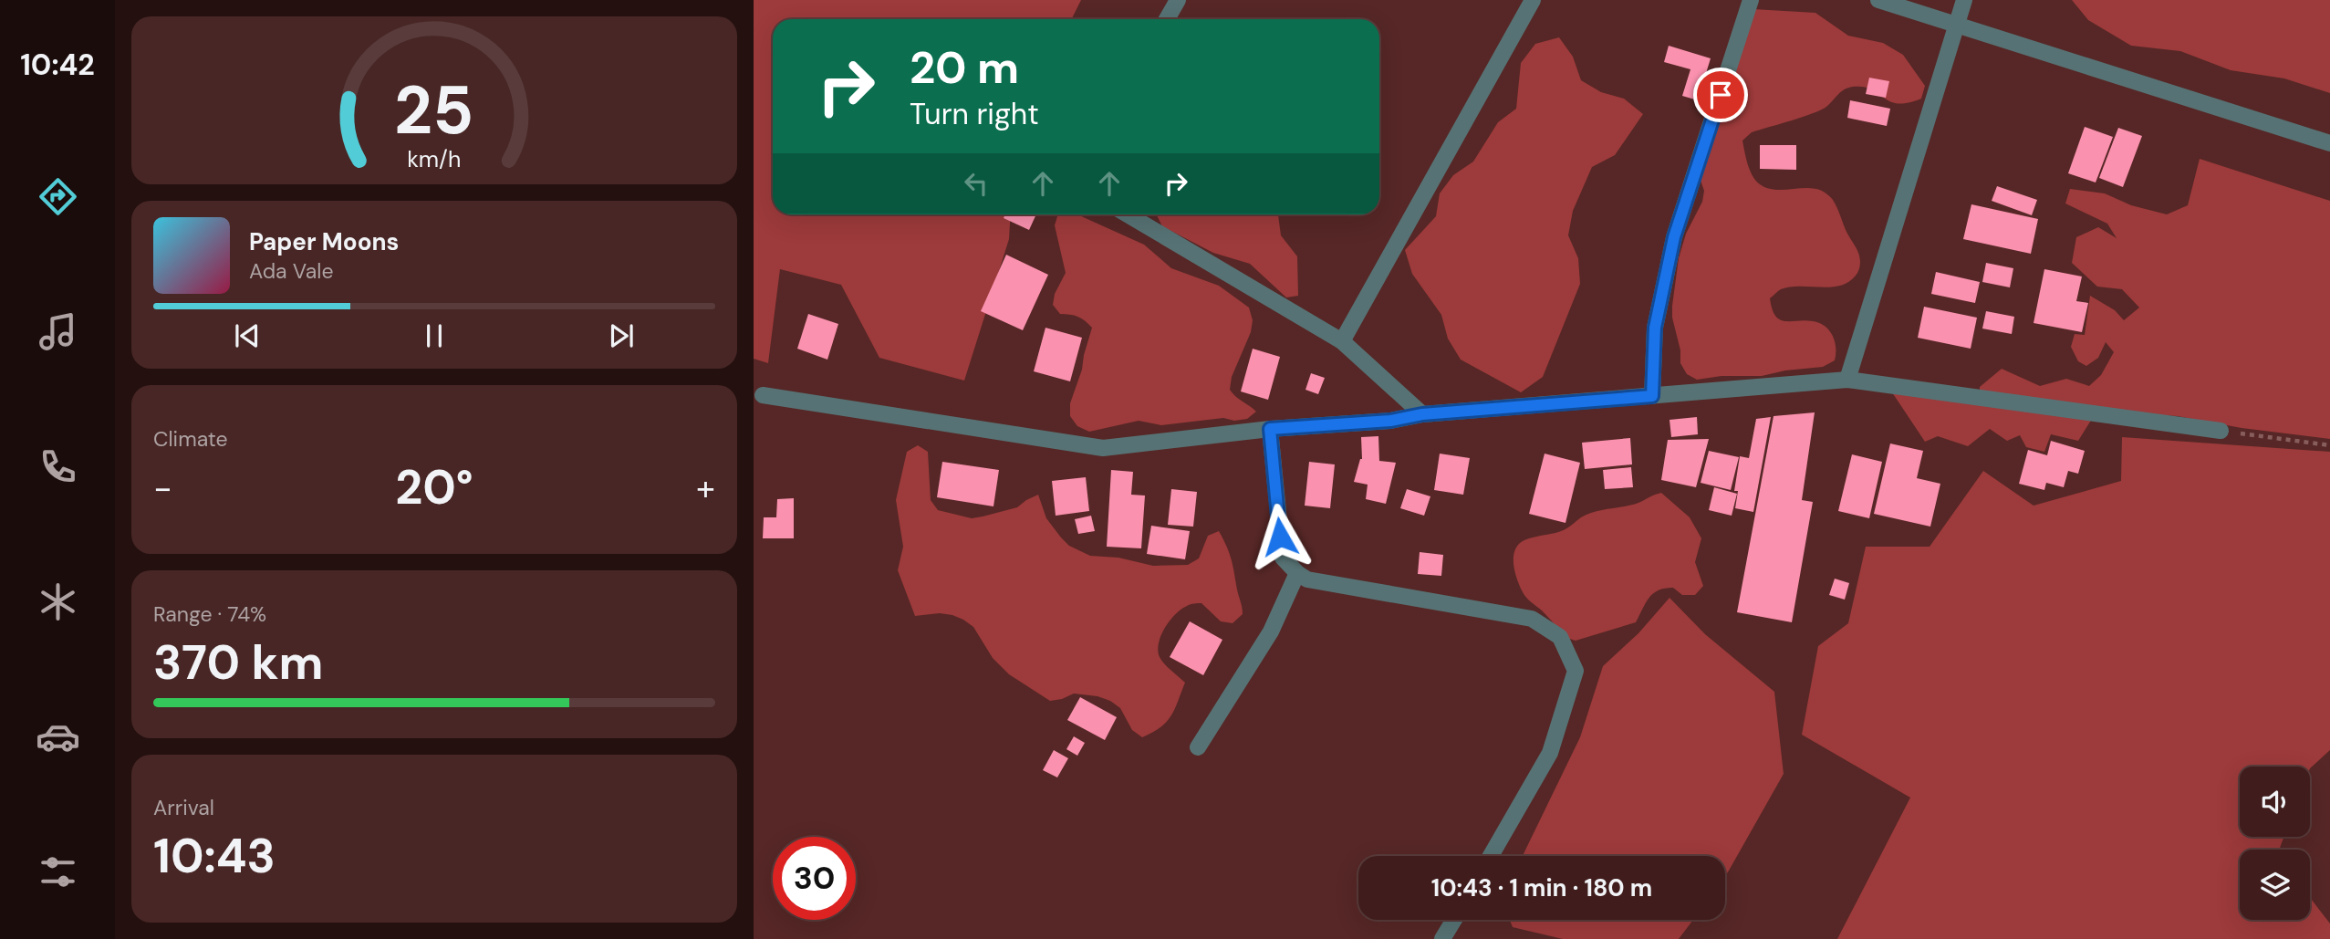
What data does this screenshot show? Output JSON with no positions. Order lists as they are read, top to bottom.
{
  "page": {
    "tabs": "10:42",
    "turn": ["20 m", "Turn right"],
    "song": ["Paper Moons", "Ada Vale"],
    "tile": [
      "Climate",
      ["Range · 74%", "370 km"],
      ["Arrival", "10:43"]
    ],
    "heat": ["−", "20°", "+"],
    "limit": "30",
    "trip": "10:43 · 1 min · 180 m",
    "gauge": ["25", "km/h"]
  }
}
